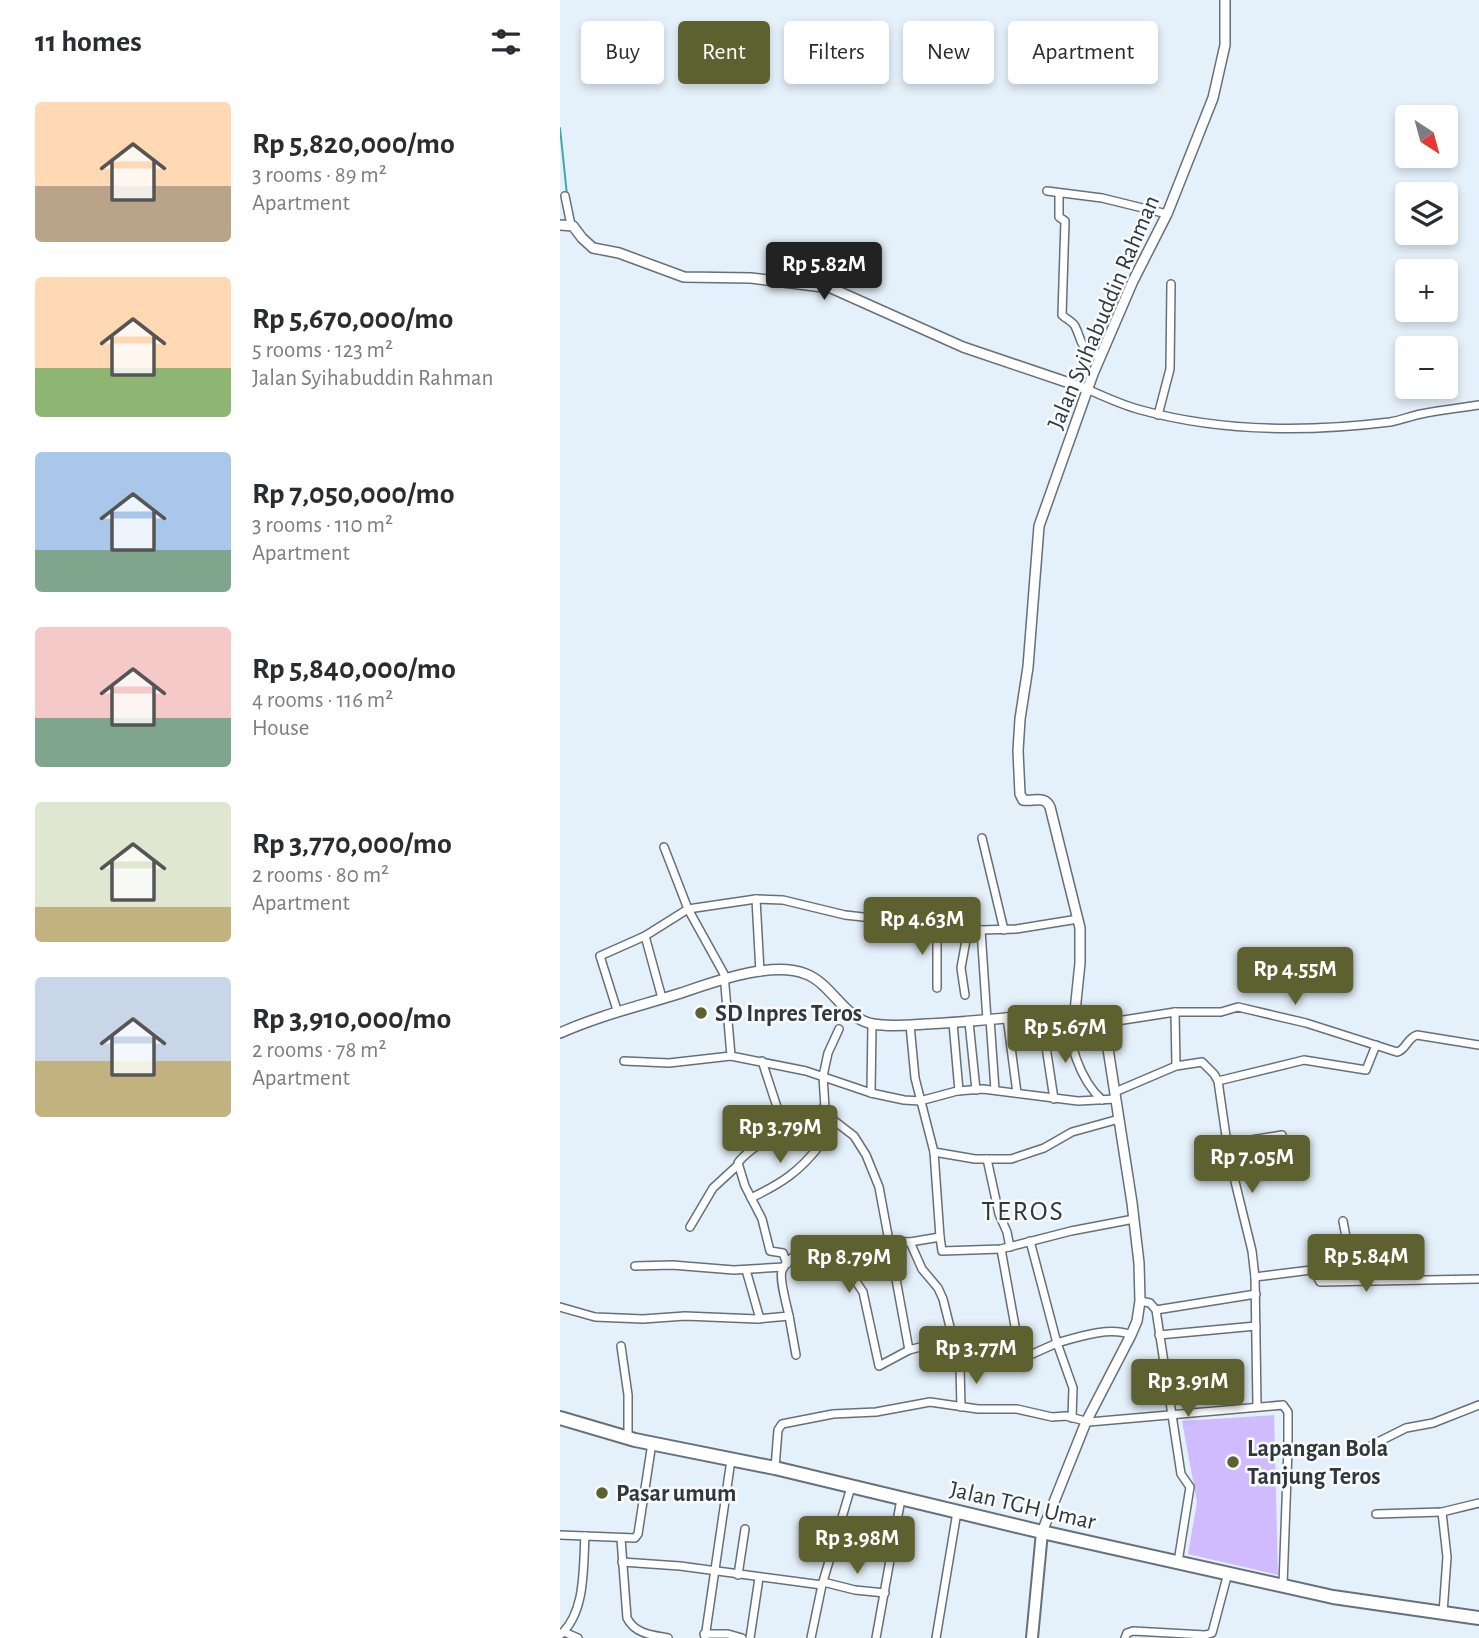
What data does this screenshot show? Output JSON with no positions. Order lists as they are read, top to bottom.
{
  "streets": {
    "main road": ["Jalan TGH Umar"],
    "street": ["Jalan Syihabuddin Rahman"]
  },
  "districts": ["TEROS"],
  "places": ["SD Inpres Teros", "Lapangan Bola Tanjung Teros", "Pasar umum"],
  "north": "bottom right",
  "page": {
    "heading": "11 homes",
    "chip": [
      "Buy",
      "Rent",
      "Filters",
      "New",
      "Apartment"
    ],
    "list": [
      {
        "name": "Rp 5,820,000/mo",
        "note": "3 rooms · 89 m² · Apartment"
      },
      {
        "name": "Rp 5,670,000/mo",
        "note": "5 rooms · 123 m² · Jalan Syihabuddin Rahman"
      },
      {
        "name": "Rp 7,050,000/mo",
        "note": "3 rooms · 110 m² · Apartment"
      },
      {
        "name": "Rp 5,840,000/mo",
        "note": "4 rooms · 116 m² · House"
      },
      {
        "name": "Rp 3,770,000/mo",
        "note": "2 rooms · 80 m² · Apartment"
      },
      {
        "name": "Rp 3,910,000/mo",
        "note": "2 rooms · 78 m² · Apartment"
      }
    ],
    "map_buttons": ["+", "−"],
    "price": [
      "Rp 5.82M",
      "Rp 4.63M",
      "Rp 4.55M",
      "Rp 5.67M",
      "Rp 3.79M",
      "Rp 7.05M",
      "Rp 5.84M",
      "Rp 8.79M",
      "Rp 3.77M",
      "Rp 3.91M",
      "Rp 3.98M"
    ]
  }
}
